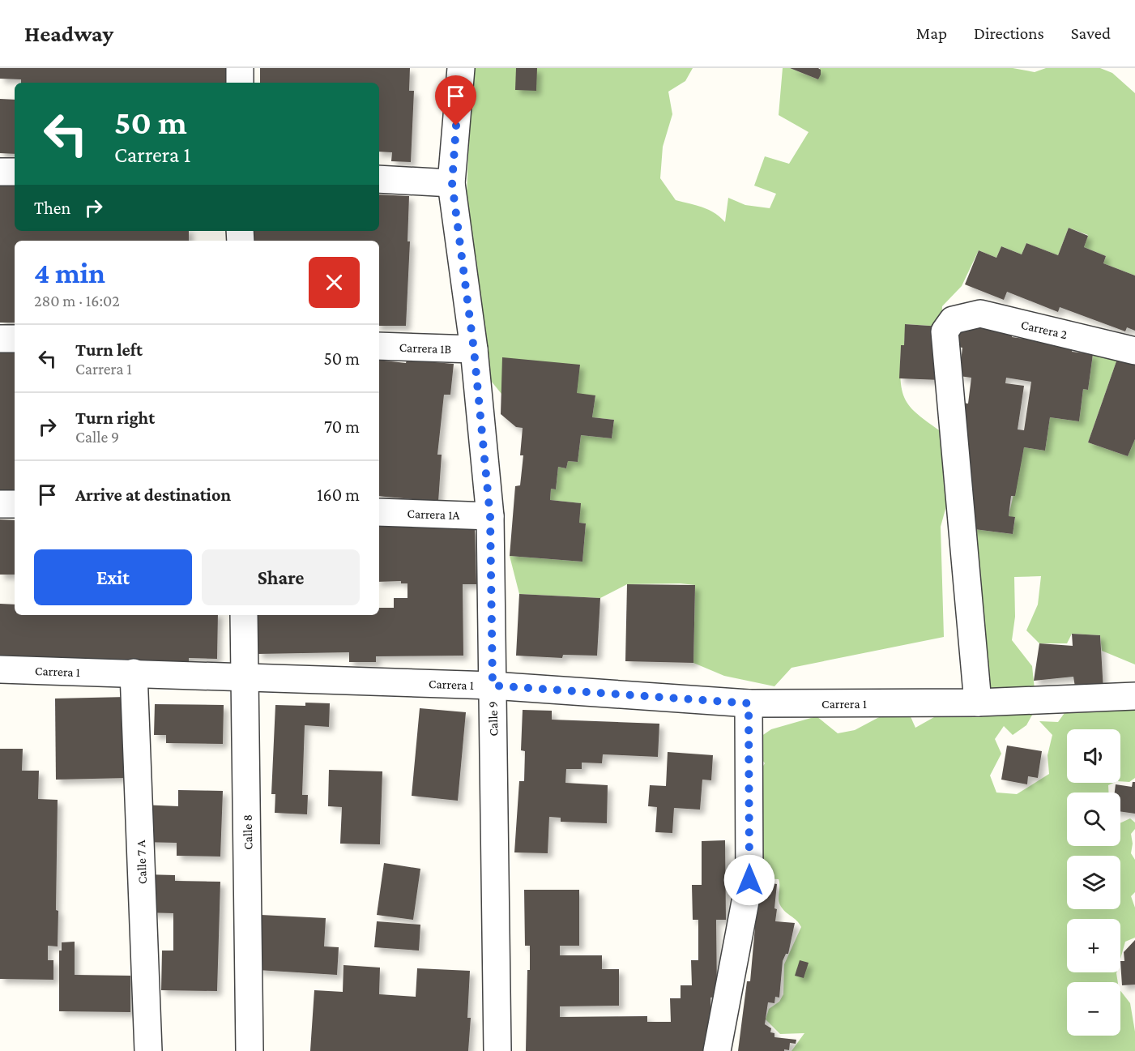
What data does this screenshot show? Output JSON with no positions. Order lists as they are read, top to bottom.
{
  "streets": {
    "street": [
      "Carrera 2",
      "Carrera 1B",
      "Carrera 1A",
      "Carrera 1",
      "Calle 9",
      "Calle 8",
      "Calle 7 A"
    ]
  },
  "crossings": [
    ["Carrera 2", "Carrera 1"],
    ["Carrera 1B", "Calle 9"],
    ["Carrera 1A", "Calle 9"],
    ["Carrera 1", "Calle 9"],
    ["Carrera 1", "Calle 8"],
    ["Carrera 1", "Calle 7 A"]
  ],
  "page": {
    "header": "Headway",
    "nav": ["Map", "Directions", "Saved"],
    "turn": ["50 m", "Carrera 1"],
    "then": "Then",
    "heading": ["4 min", "280 m · 16:02"],
    "list": [
      {
        "name": "Turn left",
        "note": "Carrera 1",
        "value": "50 m"
      },
      {
        "name": "Turn right",
        "note": "Calle 9",
        "value": "70 m"
      },
      {
        "name": "Arrive at destination",
        "value": "160 m"
      }
    ],
    "buttons": ["Exit", "Share"],
    "map_buttons": ["+", "−"]
  }
}
